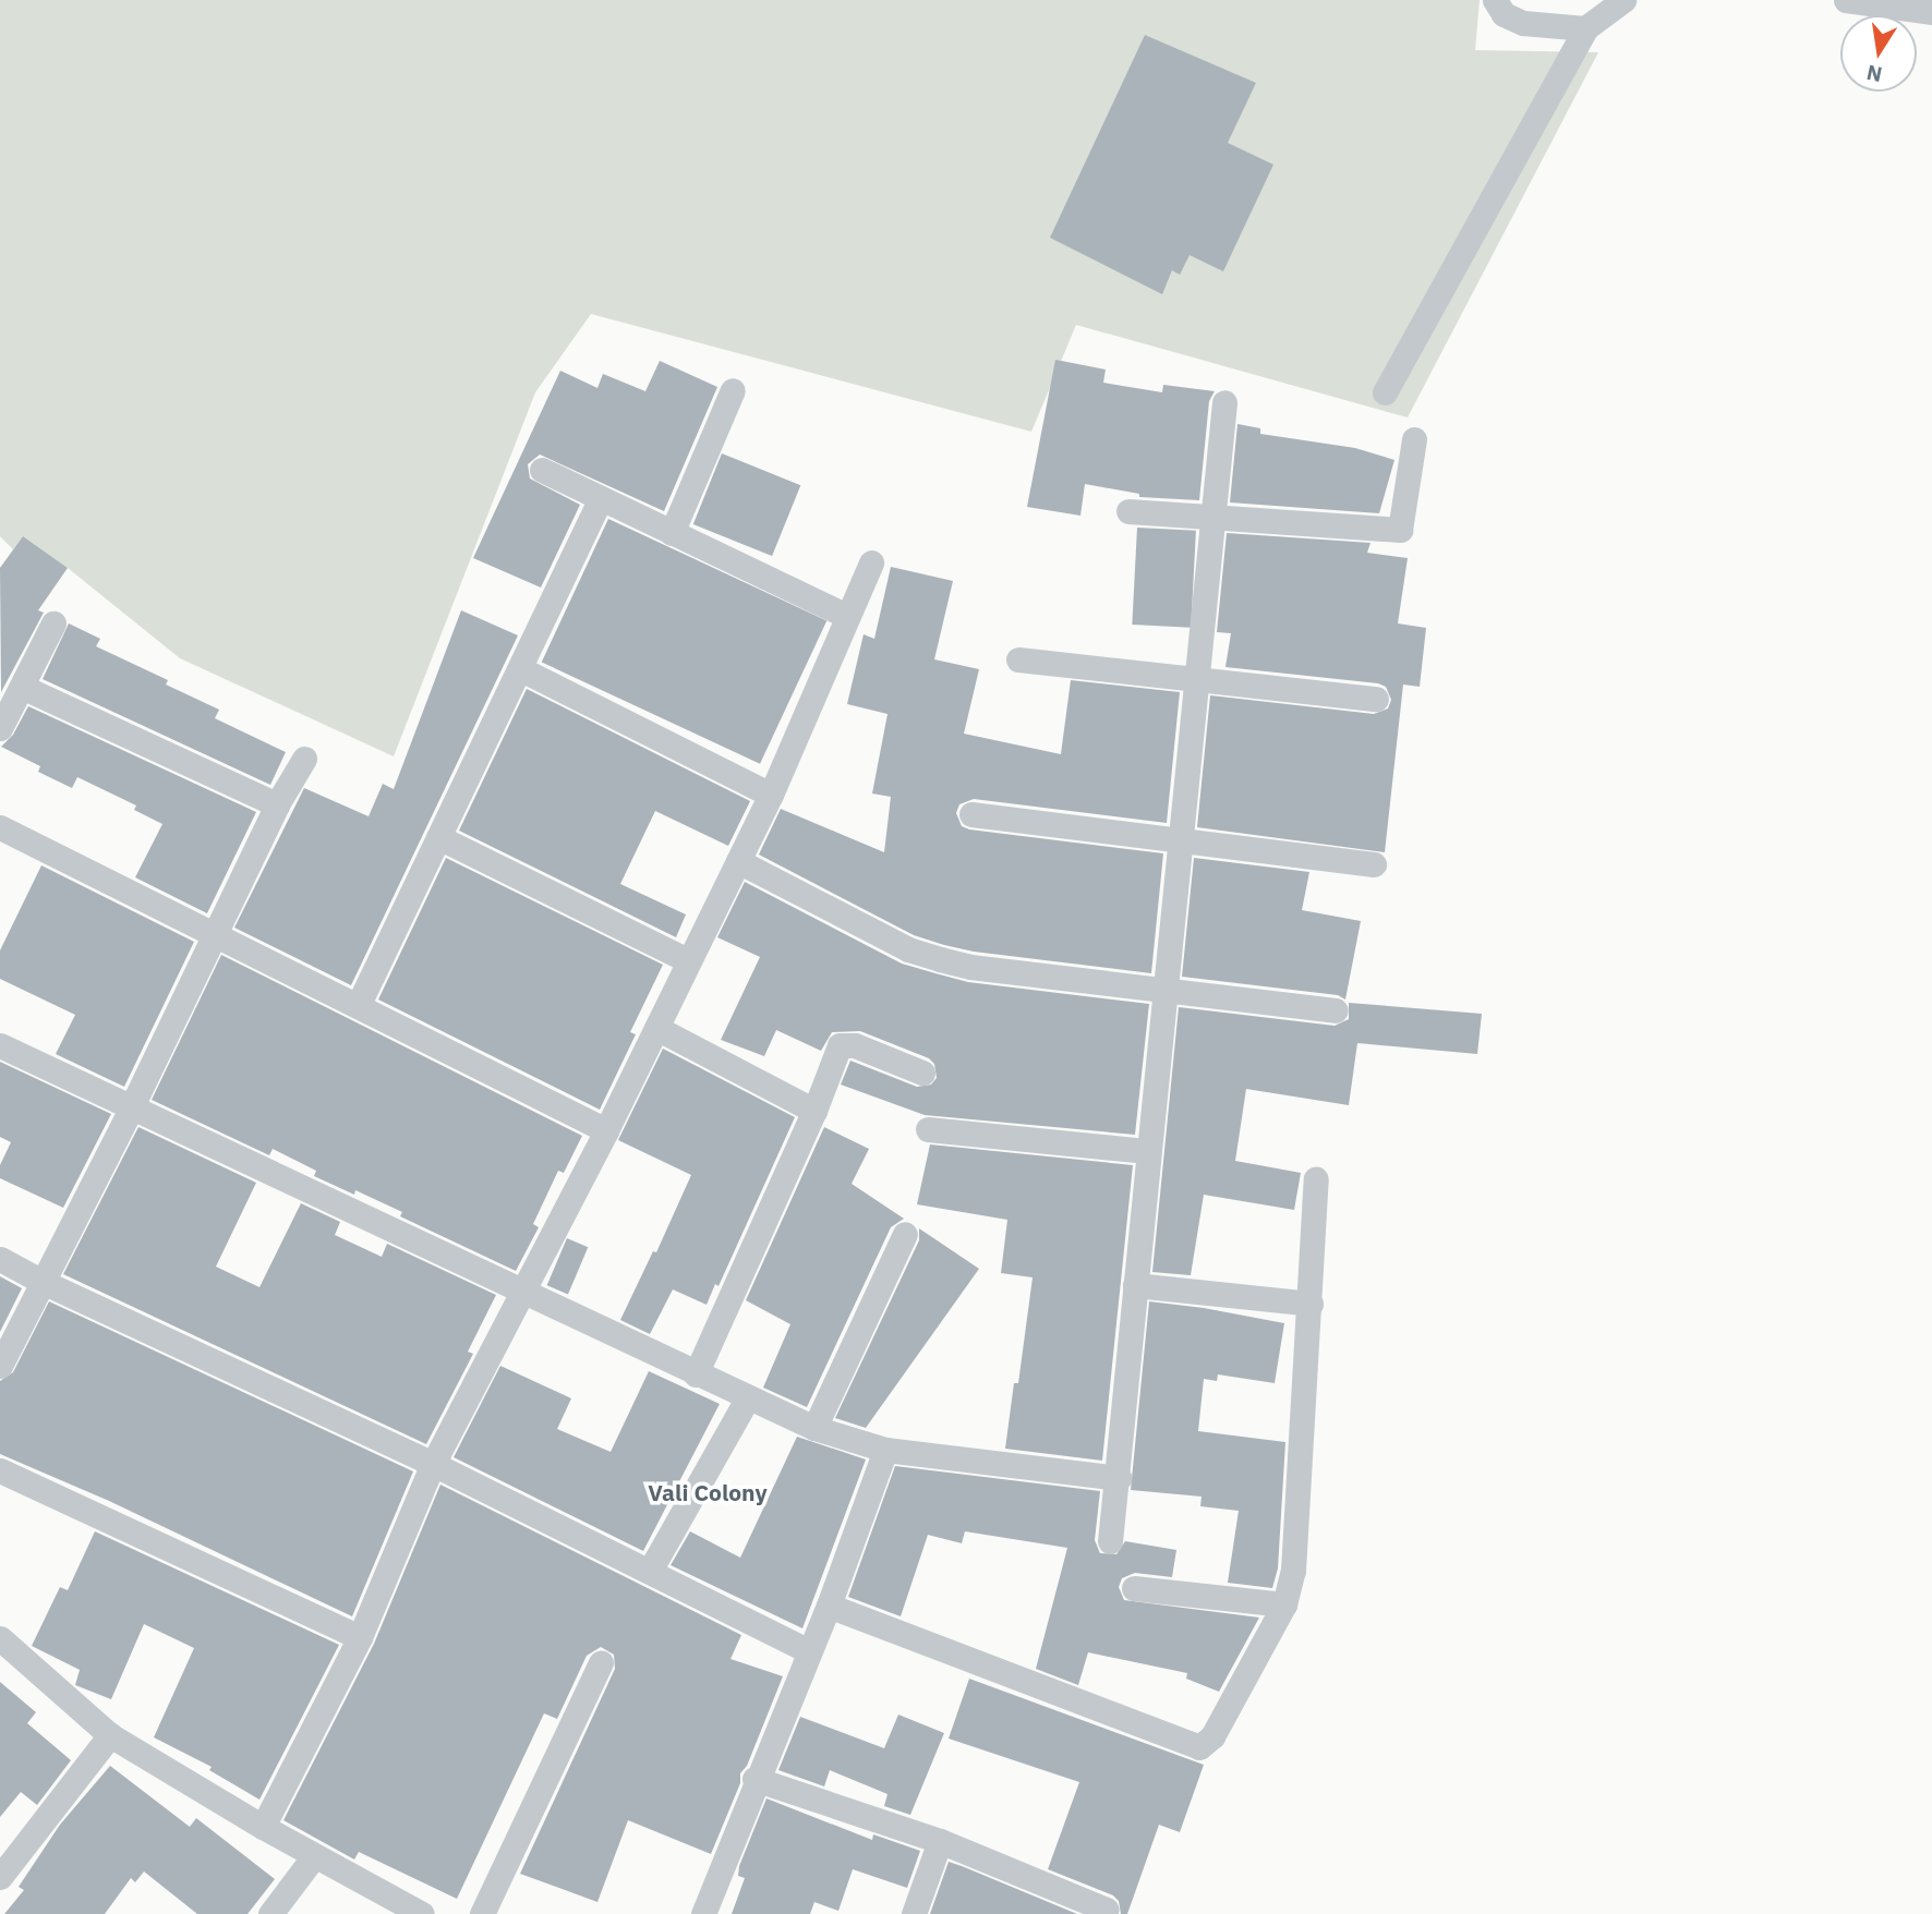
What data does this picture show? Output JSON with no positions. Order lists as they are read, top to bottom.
{
  "districts": ["Vali Colony"],
  "north": "bottom"
}
